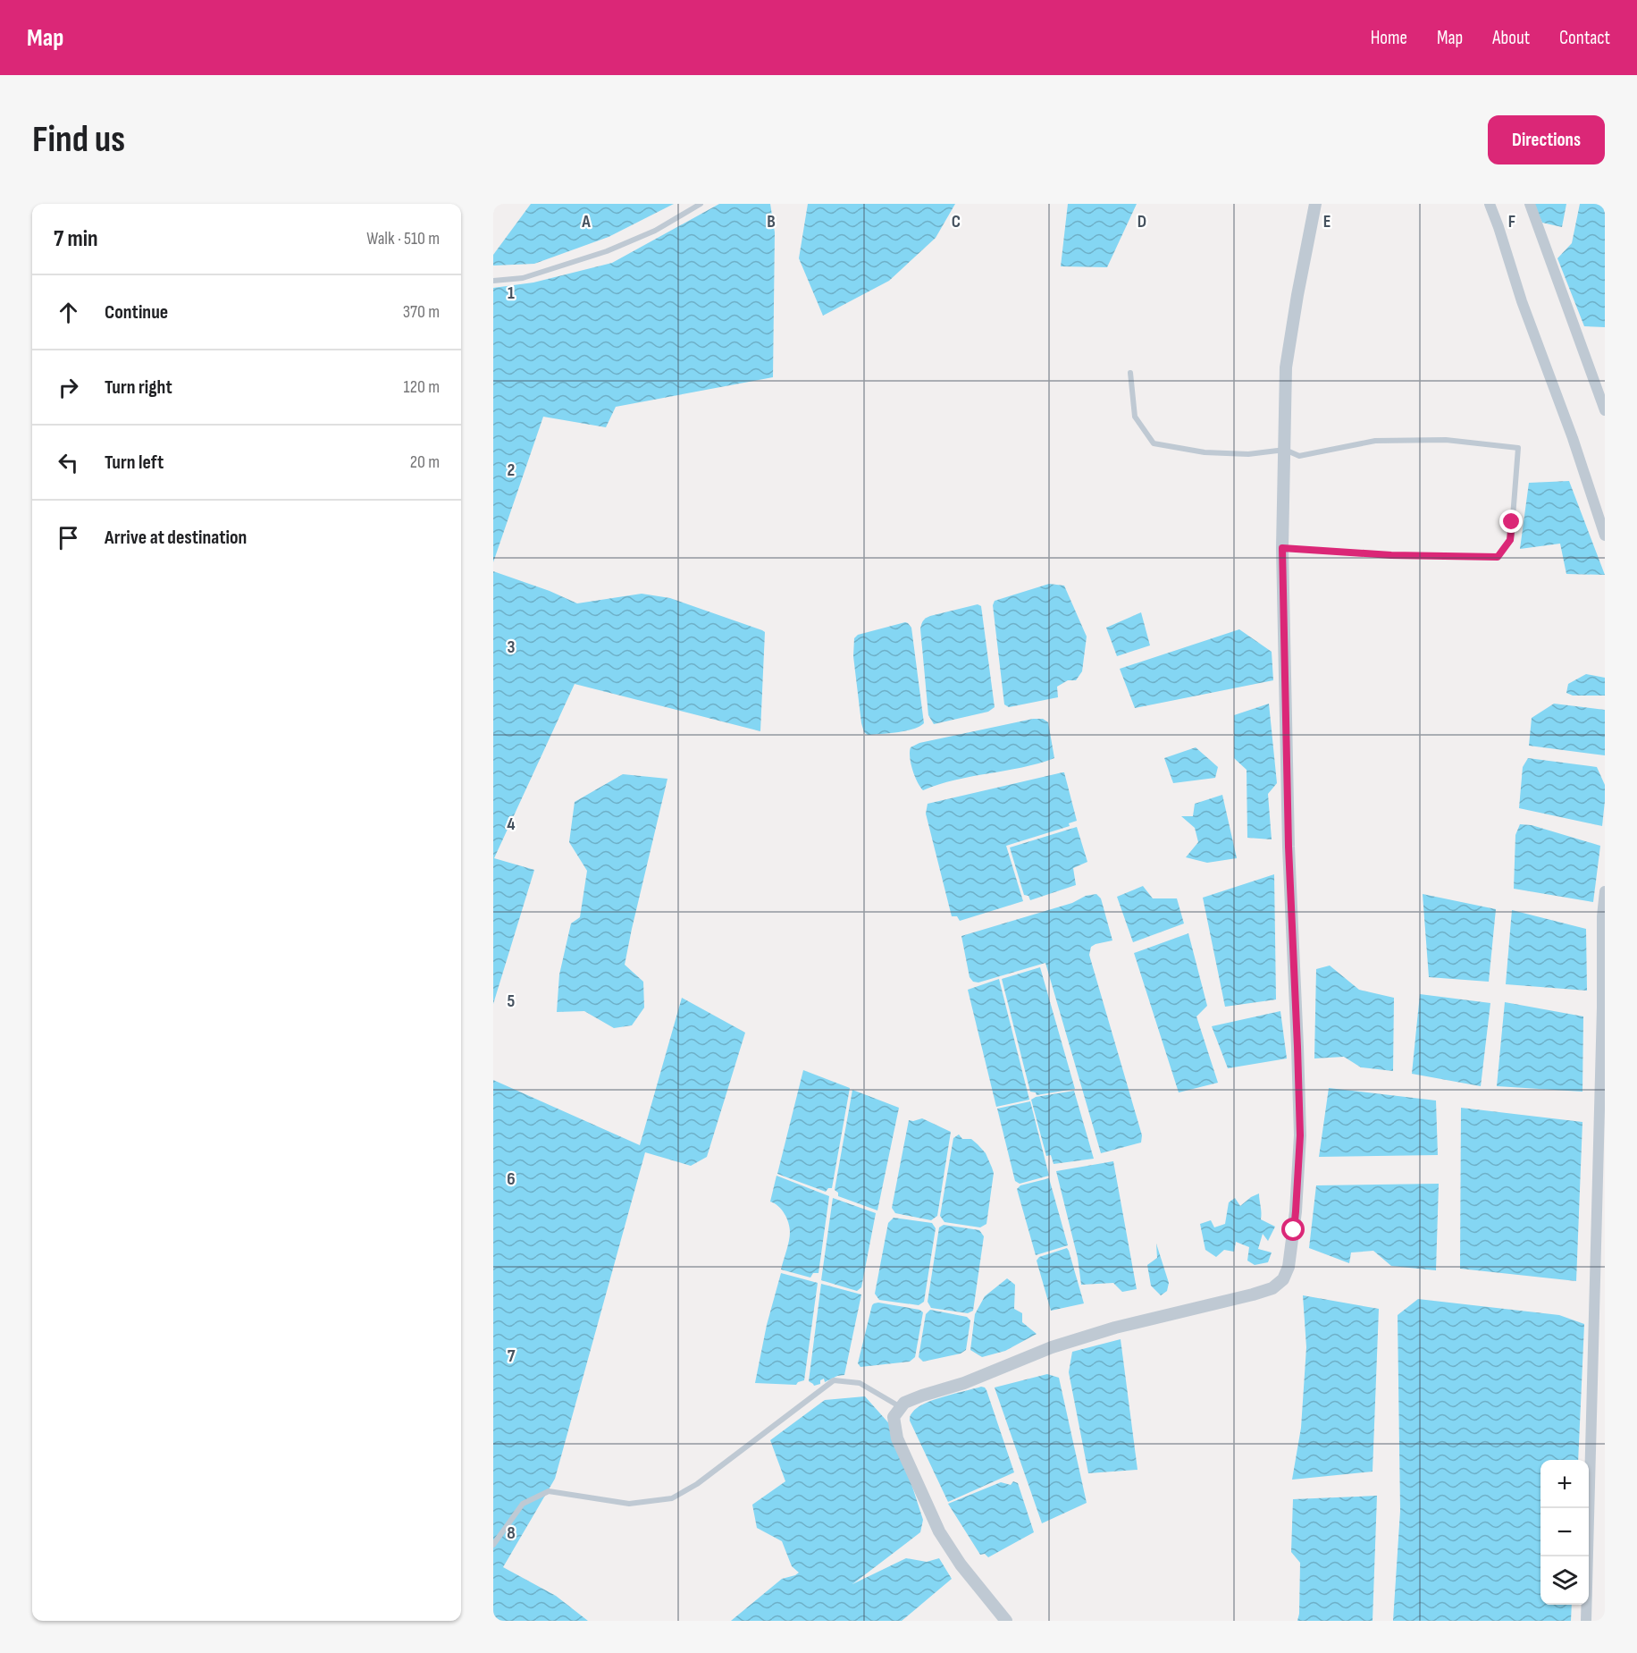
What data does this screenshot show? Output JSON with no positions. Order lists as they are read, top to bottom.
{
  "page": {
    "header": "Map",
    "nav": [
      "Home",
      "Map",
      "About",
      "Contact"
    ],
    "buttons": "Directions",
    "title": "Find us",
    "heading": ["7 min", "Walk · 510 m"],
    "list": [
      ["Continue", "370 m"],
      ["Turn right", "120 m"],
      ["Turn left", "20 m"],
      "Arrive at destination"
    ],
    "map_buttons": ["+", "−"]
  },
  "grid": {
    "columns": [
      "A",
      "B",
      "C",
      "D",
      "E",
      "F"
    ],
    "rows": [
      "1",
      "2",
      "3",
      "4",
      "5",
      "6",
      "7",
      "8"
    ]
  }
}
